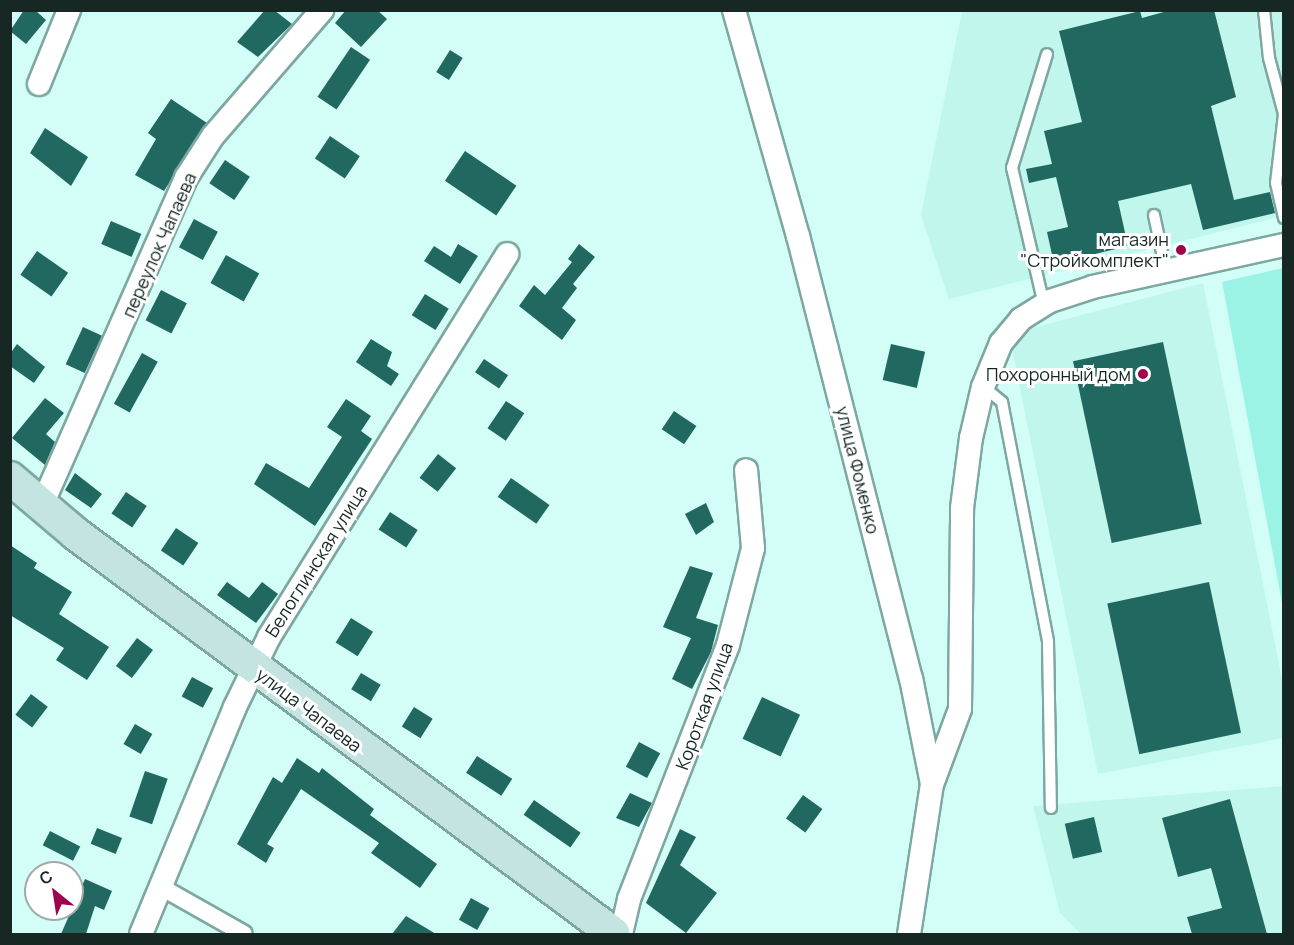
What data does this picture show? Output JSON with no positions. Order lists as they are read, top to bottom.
{
  "streets": {
    "main road": ["улица Чапаева"],
    "street": [
      "переулок Чапаева",
      "улица Фоменко",
      "Белоглинская улица",
      "Короткая улица"
    ]
  },
  "crossings": [
    ["переулок Чапаева", "улица Чапаева"],
    ["Белоглинская улица", "улица Чапаева"]
  ],
  "places": ["магазин \"Стройкомплект\"", "Похоронный дом"],
  "north": "top left"
}
